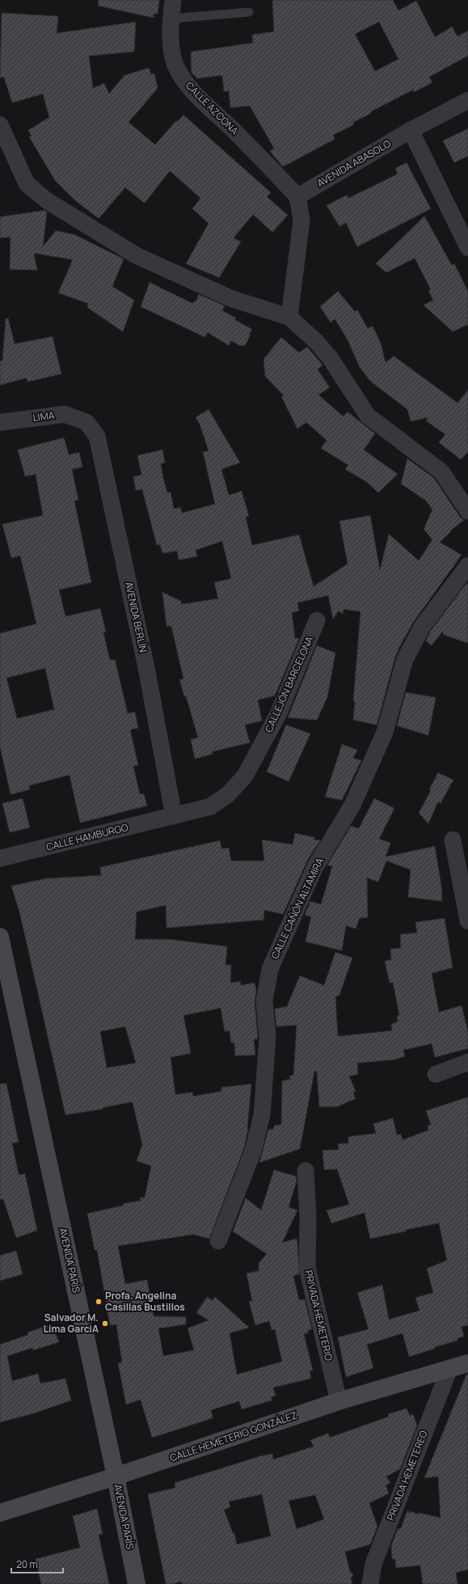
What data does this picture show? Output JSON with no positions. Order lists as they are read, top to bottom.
{
  "streets": {
    "main road": ["AVENIDA PARÍS", "CALLE HEMETERIO GONZÁLEZ"],
    "street": [
      "CALLE AZCONA",
      "AVENIDA ABASOLO",
      "LIMA",
      "AVENIDA BERLÍN",
      "CALLEJÓN BARCELONA",
      "CALLE HAMBURGO",
      "CALLE CAÑÓN ALTAMIRA",
      "PRIVADA HEMETERIO",
      "PRIVADA HEMETEREO"
    ]
  },
  "crossings": [
    ["CALLE AZCONA", "AVENIDA ABASOLO"],
    ["LIMA", "AVENIDA BERLÍN"],
    ["AVENIDA BERLÍN", "CALLEJÓN BARCELONA"],
    ["AVENIDA BERLÍN", "CALLE HAMBURGO"],
    ["CALLEJÓN BARCELONA", "CALLE HAMBURGO"],
    ["AVENIDA PARÍS", "CALLE HEMETERIO GONZÁLEZ"],
    ["PRIVADA HEMETERIO", "CALLE HEMETERIO GONZÁLEZ"],
    ["CALLE HEMETERIO GONZÁLEZ", "PRIVADA HEMETEREO"]
  ],
  "places": ["Profa. Angelina Casillas Bustillos", "Salvador M. Lima GarciA"],
  "scale_bar": "20 m"
}
